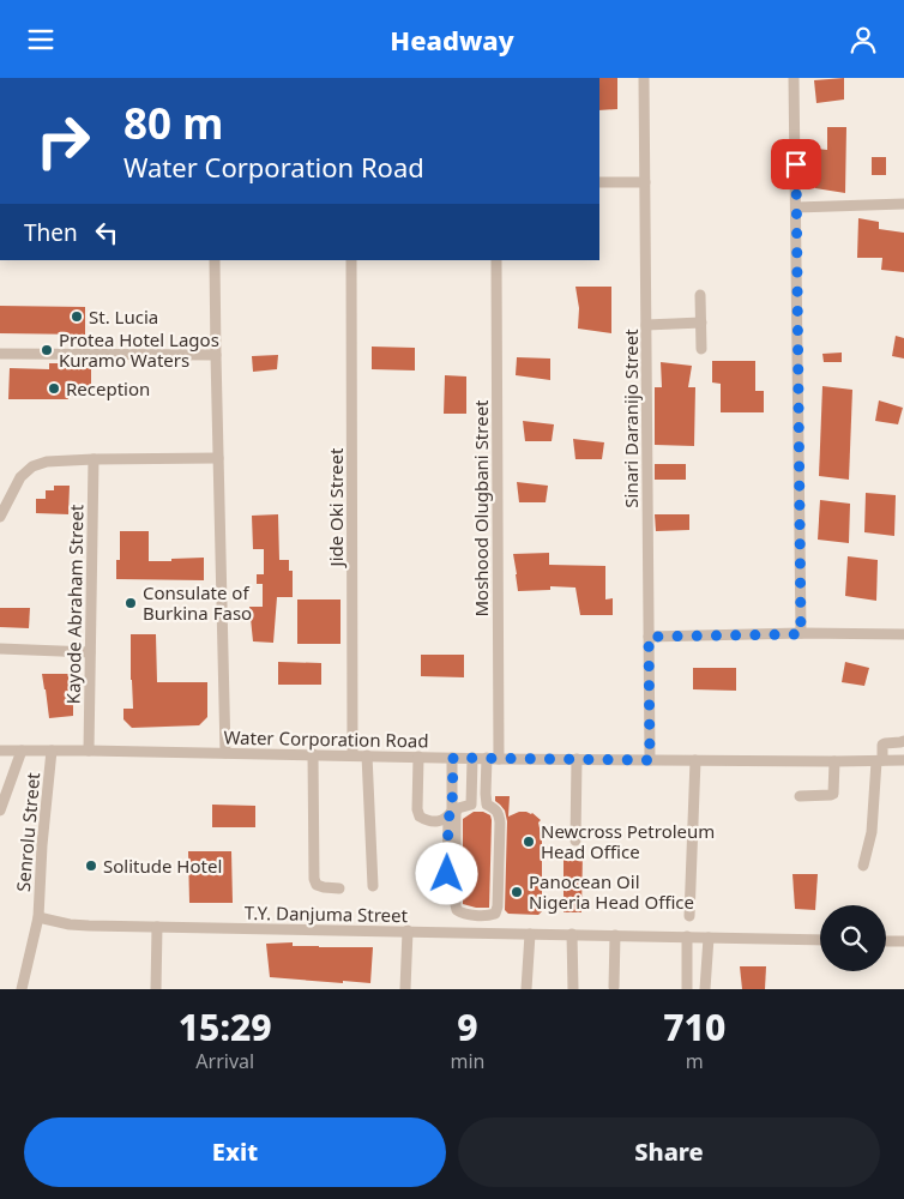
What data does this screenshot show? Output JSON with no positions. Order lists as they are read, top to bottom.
{
  "streets": {
    "street": [
      "Sinari Daranijo Street",
      "Jide Oki Street",
      "Moshood Olugbani Street",
      "Kayode Abraham Street",
      "Water Corporation Road",
      "Senrolu Street",
      "T.Y. Danjuma Street"
    ]
  },
  "crossings": [
    ["Sinari Daranijo Street", "Water Corporation Road"],
    ["Jide Oki Street", "Water Corporation Road"],
    ["Moshood Olugbani Street", "Water Corporation Road"],
    ["Kayode Abraham Street", "Water Corporation Road"],
    ["Water Corporation Road", "Senrolu Street"],
    ["Senrolu Street", "T.Y. Danjuma Street"]
  ],
  "places": [
    "St. Lucia",
    "Protea Hotel Lagos Kuramo Waters",
    "Reception",
    "Consulate of Burkina Faso",
    "Newcross Petroleum Head Office",
    "Solitude Hotel",
    "Panocean Oil Nigeria Head Office"
  ],
  "page": {
    "header": "Headway",
    "turn": ["80 m", "Water Corporation Road"],
    "then": "Then",
    "eta": [
      "15:29",
      "Arrival",
      "9",
      "min",
      "710",
      "m"
    ],
    "buttons": ["Exit", "Share"]
  }
}
